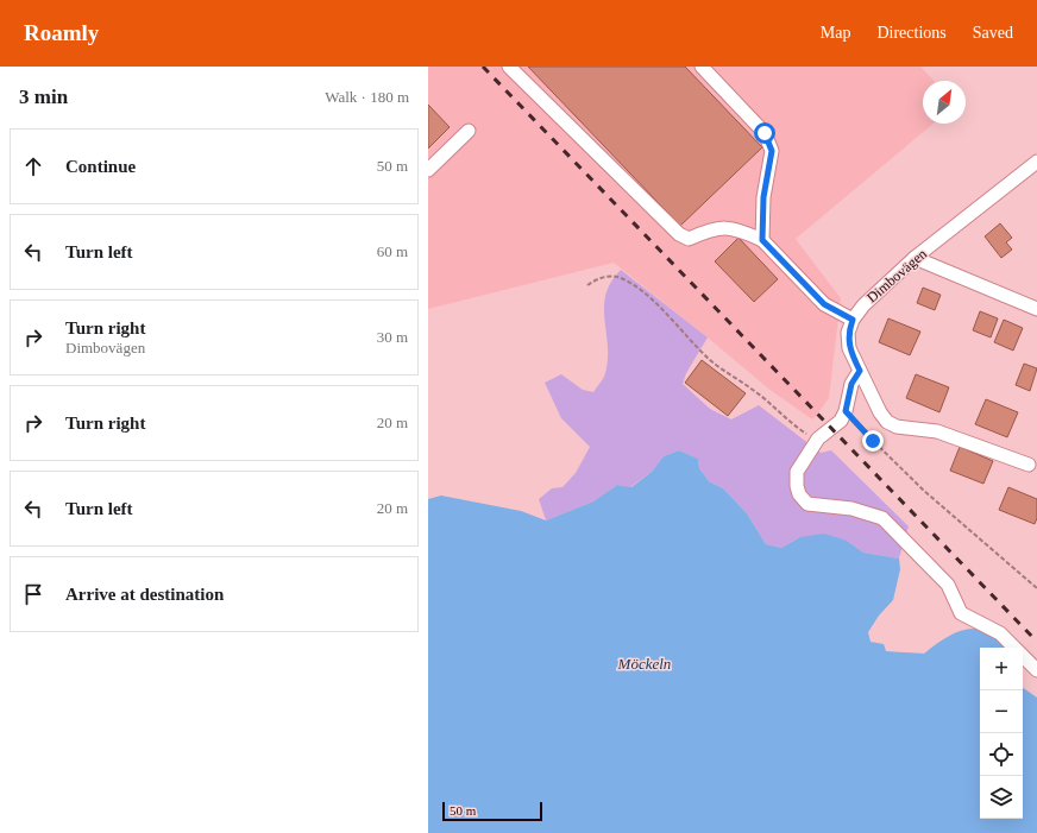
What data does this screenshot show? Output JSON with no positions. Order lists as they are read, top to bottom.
{
  "streets": {
    "street": ["Dimbovägen"]
  },
  "water": ["Möckeln"],
  "scale_bar": "50 m",
  "north": "top right",
  "page": {
    "header": "Roamly",
    "nav": ["Map", "Directions", "Saved"],
    "heading": ["3 min", "Walk · 180 m"],
    "list": [
      ["Continue", "50 m"],
      ["Turn left", "60 m"],
      ["Turn right", "Dimbovägen", "30 m"],
      ["Turn right", "20 m"],
      ["Turn left", "20 m"],
      "Arrive at destination"
    ],
    "map_buttons": ["+", "−"],
    "scale": "50 m"
  }
}
